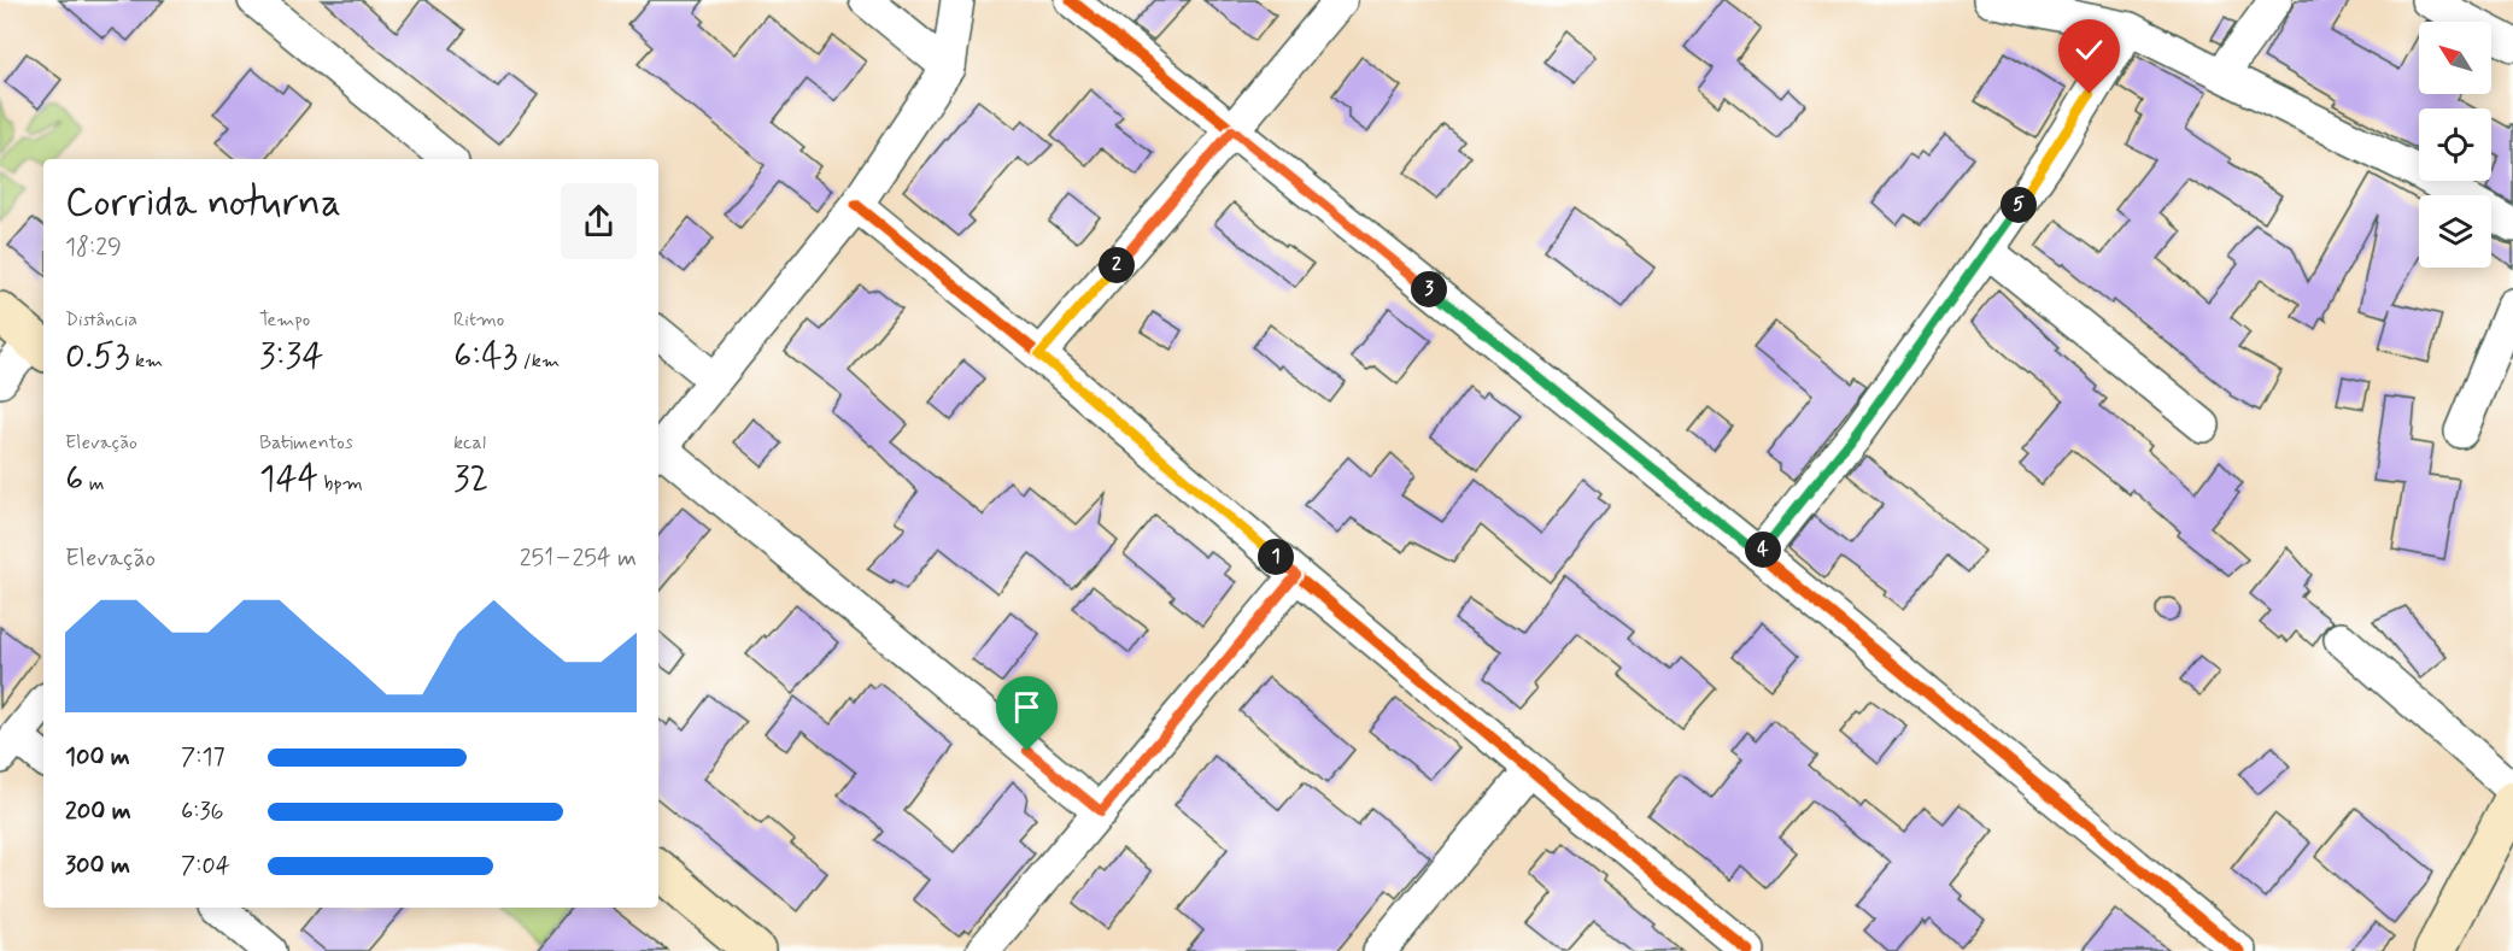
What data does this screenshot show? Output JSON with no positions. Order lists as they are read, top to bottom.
{
  "north": "top left",
  "page": {
    "heading": ["Corrida noturna", "18:29"],
    "pins": [
      "5",
      "2",
      "3",
      "4",
      "1"
    ],
    "stats": [
      ["Distância", "0.53 km"],
      ["Tempo", "3:34"],
      ["Ritmo", "6:43 /km"],
      ["Elevação", "6 m"],
      ["Batimentos", "144 bpm"],
      ["kcal", "32"]
    ],
    "chart": ["Elevação", "251–254 m"],
    "list": [
      {
        "name": "100 m",
        "note": "7:17"
      },
      {
        "name": "200 m",
        "note": "6:36"
      },
      {
        "name": "300 m",
        "note": "7:04"
      }
    ]
  }
}
